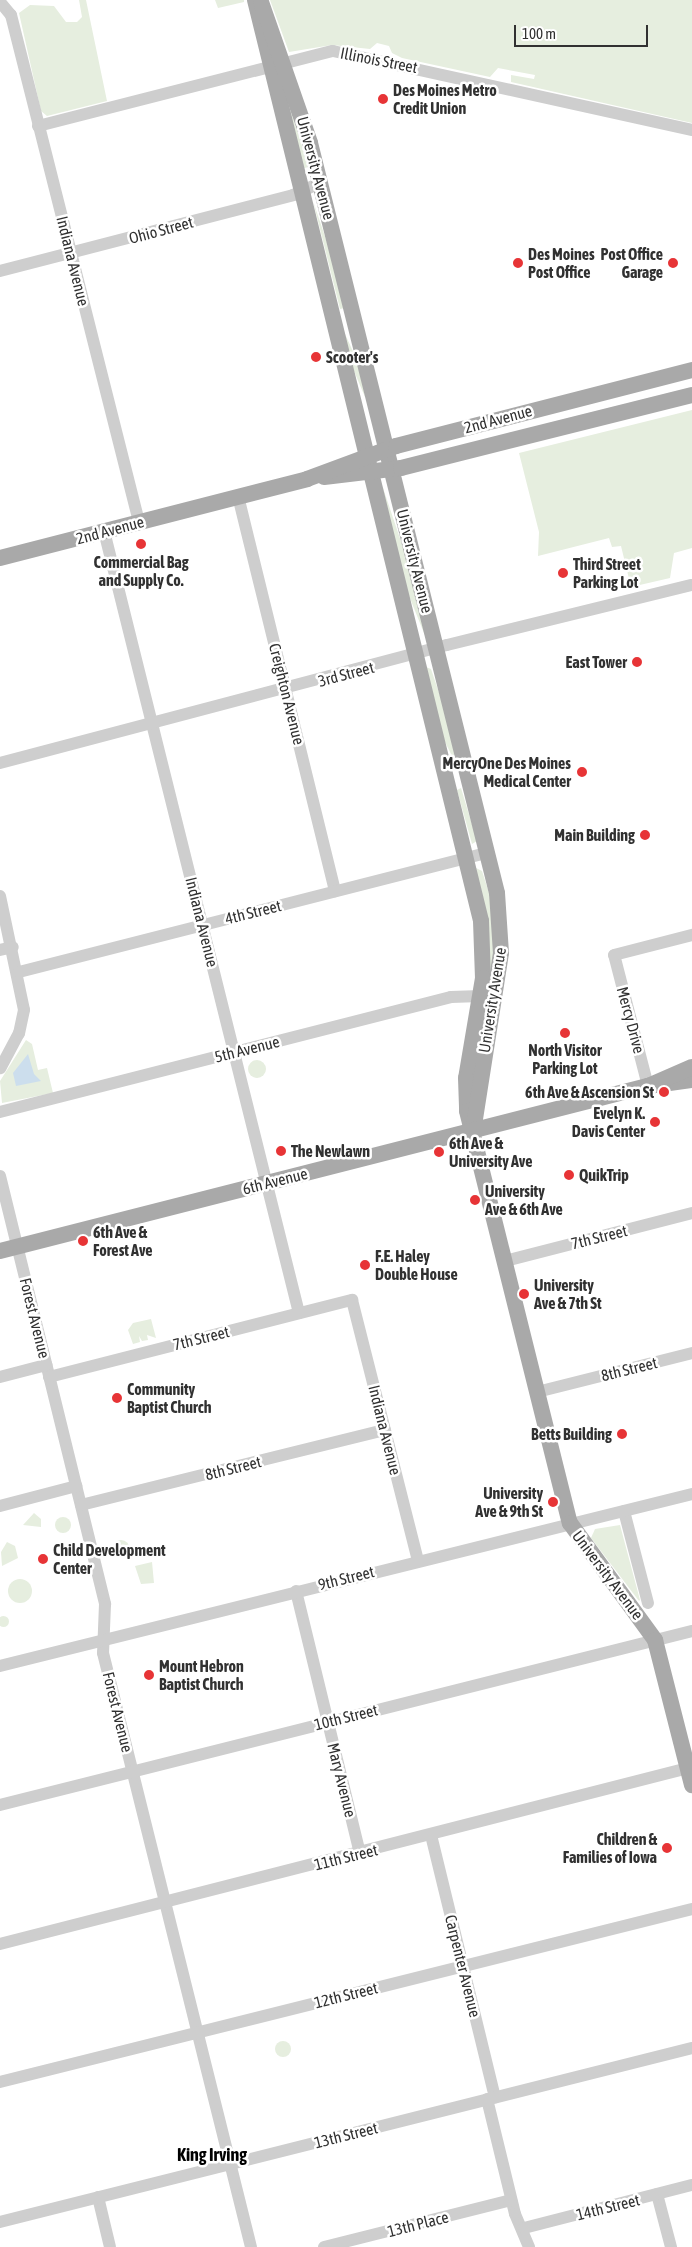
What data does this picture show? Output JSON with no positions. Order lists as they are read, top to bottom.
{
  "streets": {
    "main road": ["University Avenue", "2nd Avenue", "6th Avenue"],
    "street": [
      "Illinois Street",
      "Ohio Street",
      "Indiana Avenue",
      "3rd Street",
      "Creighton Avenue",
      "4th Street",
      "Mercy Drive",
      "5th Avenue",
      "7th Street",
      "Forest Avenue",
      "8th Street",
      "9th Street",
      "10th Street",
      "Mary Avenue",
      "11th Street",
      "Carpenter Avenue",
      "12th Street",
      "13th Street",
      "14th Street",
      "13th Place"
    ]
  },
  "crossings": [
    ["Illinois Street", "University Avenue"],
    ["Illinois Street", "Indiana Avenue"],
    ["University Avenue", "Ohio Street"],
    ["University Avenue", "2nd Avenue"],
    ["University Avenue", "3rd Street"],
    ["University Avenue", "4th Street"],
    ["University Avenue", "5th Avenue"],
    ["University Avenue", "6th Avenue"],
    ["University Avenue", "7th Street"],
    ["University Avenue", "8th Street"],
    ["University Avenue", "9th Street"],
    ["University Avenue", "10th Street"],
    ["University Avenue", "11th Street"],
    ["Ohio Street", "Indiana Avenue"],
    ["Indiana Avenue", "2nd Avenue"],
    ["Indiana Avenue", "3rd Street"],
    ["Indiana Avenue", "4th Street"],
    ["Indiana Avenue", "5th Avenue"],
    ["Indiana Avenue", "6th Avenue"],
    ["Indiana Avenue", "7th Street"],
    ["Indiana Avenue", "8th Street"],
    ["Indiana Avenue", "9th Street"],
    ["2nd Avenue", "Creighton Avenue"],
    ["3rd Street", "Creighton Avenue"],
    ["Creighton Avenue", "4th Street"],
    ["Mercy Drive", "6th Avenue"],
    ["6th Avenue", "Forest Avenue"],
    ["7th Street", "Forest Avenue"],
    ["Forest Avenue", "8th Street"],
    ["Forest Avenue", "9th Street"],
    ["Forest Avenue", "10th Street"],
    ["Forest Avenue", "11th Street"],
    ["Forest Avenue", "12th Street"],
    ["Forest Avenue", "13th Street"],
    ["9th Street", "Mary Avenue"],
    ["10th Street", "Mary Avenue"],
    ["Mary Avenue", "11th Street"],
    ["11th Street", "Carpenter Avenue"],
    ["Carpenter Avenue", "12th Street"],
    ["Carpenter Avenue", "13th Street"],
    ["Carpenter Avenue", "14th Street"],
    ["Carpenter Avenue", "13th Place"]
  ],
  "districts": ["King Irving"],
  "places": [
    "Des Moines Metro Credit Union",
    "Des Moines Post Office",
    "Post Office Garage",
    "Scooter's",
    "Commercial Bag and Supply Co.",
    "Third Street Parking Lot",
    "East Tower",
    "MercyOne Des Moines Medical Center",
    "Main Building",
    "North Visitor Parking Lot",
    "6th Ave & Ascension St",
    "Evelyn K. Davis Center",
    "The Newlawn",
    "6th Ave & University Ave",
    "QuikTrip",
    "University Ave & 6th Ave",
    "6th Ave & Forest Ave",
    "F.E. Haley Double House",
    "University Ave & 7th St",
    "Community Baptist Church",
    "Betts Building",
    "University Ave & 9th St",
    "Child Development Center",
    "Mount Hebron Baptist Church",
    "Children & Families of Iowa"
  ],
  "scale_bar": "100 m"
}
